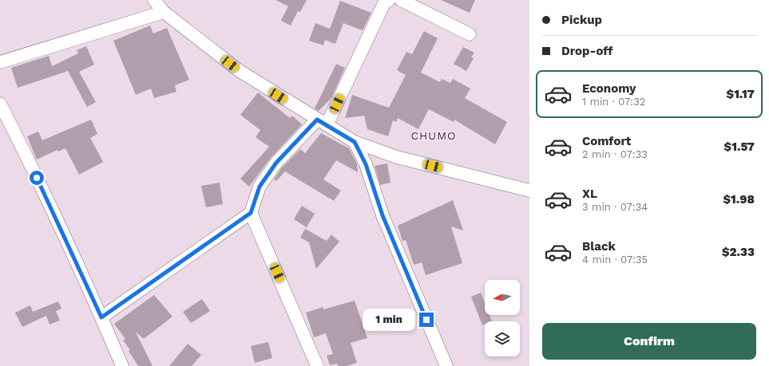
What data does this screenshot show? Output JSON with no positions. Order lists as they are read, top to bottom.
{
  "districts": ["CHUMO"],
  "north": "left",
  "page": {
    "banner": ["Pickup", "Drop-off"],
    "list": [
      {
        "name": "Economy",
        "note": "1 min · 07:32",
        "value": "$1.17"
      },
      {
        "name": "Comfort",
        "note": "2 min · 07:33",
        "value": "$1.57"
      },
      {
        "name": "XL",
        "note": "3 min · 07:34",
        "value": "$1.98"
      },
      {
        "name": "Black",
        "note": "4 min · 07:35",
        "value": "$2.33"
      }
    ],
    "bubble": "1 min",
    "buttons": "Confirm"
  }
}
